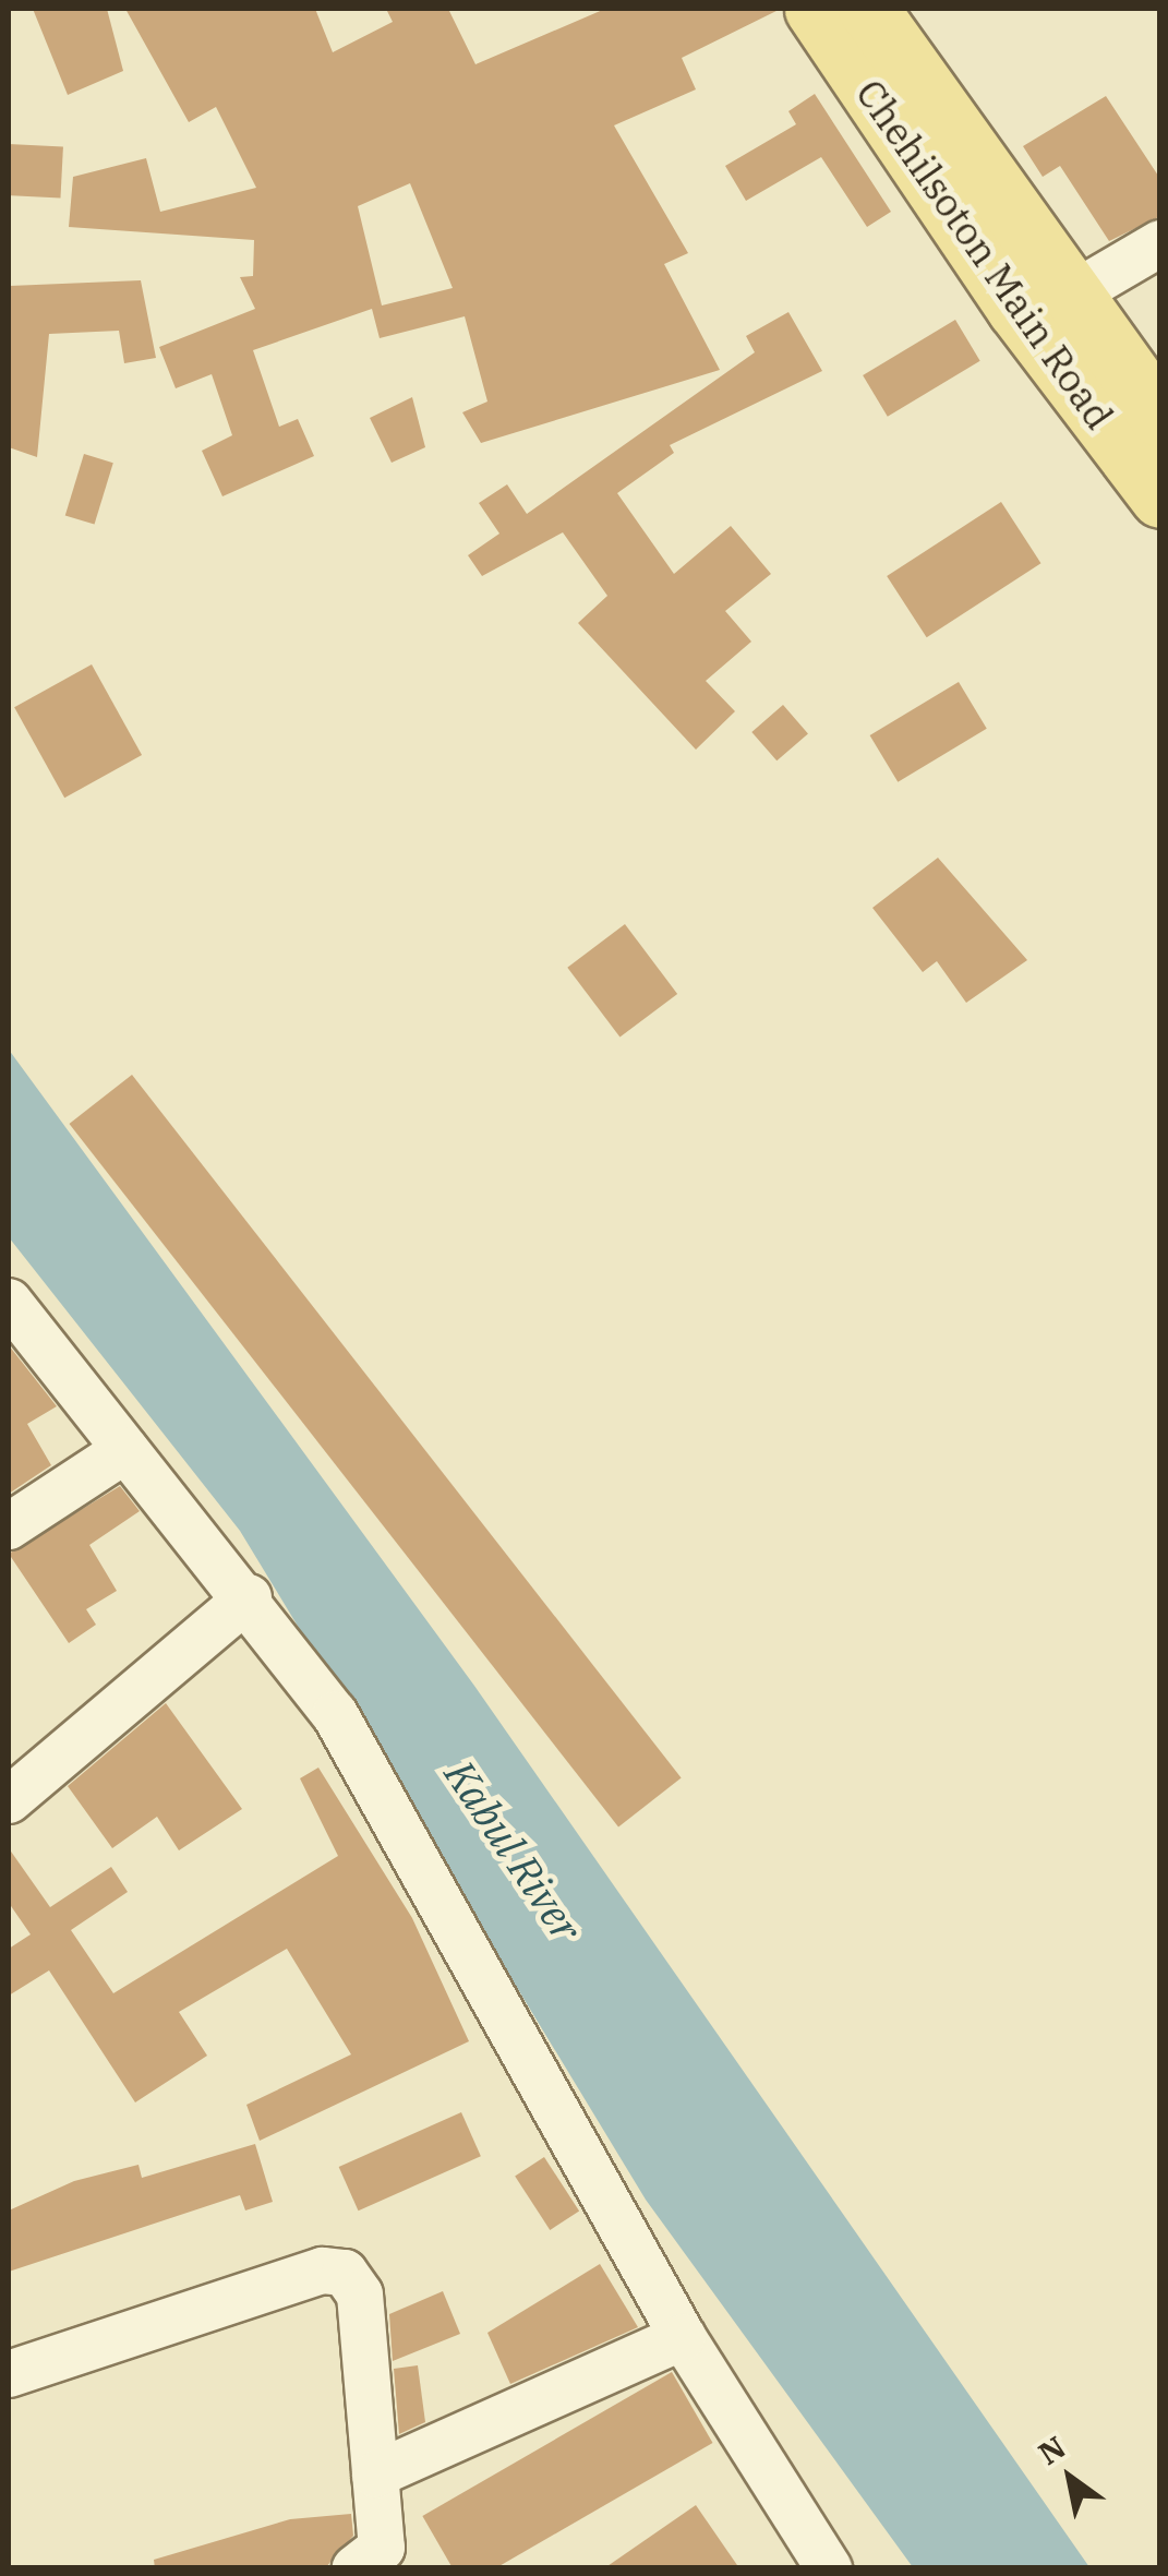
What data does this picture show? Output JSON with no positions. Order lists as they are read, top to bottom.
{
  "streets": {
    "main road": ["Chehilsoton Main Road"]
  },
  "water": ["Kabul River"],
  "north": "top left"
}
